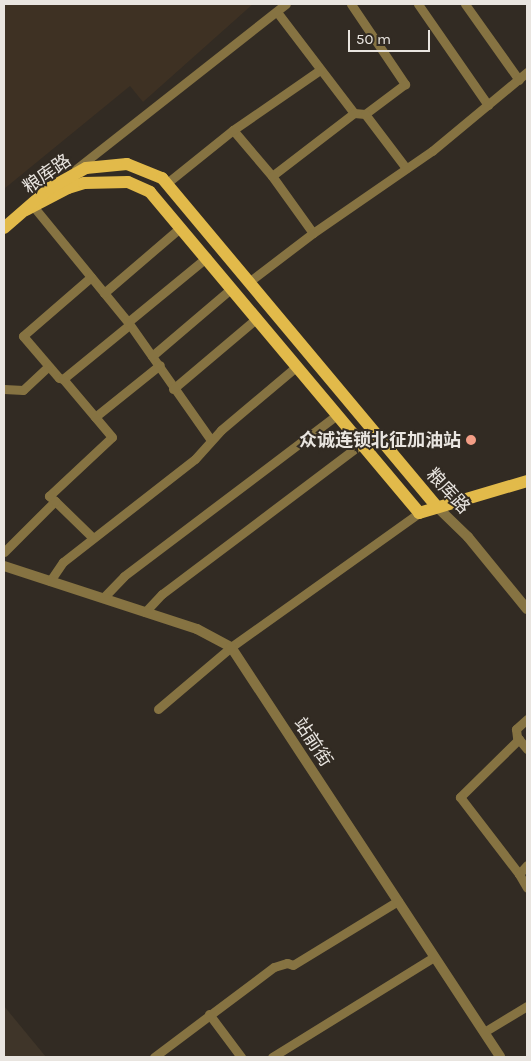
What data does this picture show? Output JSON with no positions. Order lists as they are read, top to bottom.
{
  "streets": {
    "main road": ["粮库路"],
    "street": ["站前街"]
  },
  "places": ["众诚连锁北征加油站"],
  "scale_bar": "50 m"
}
